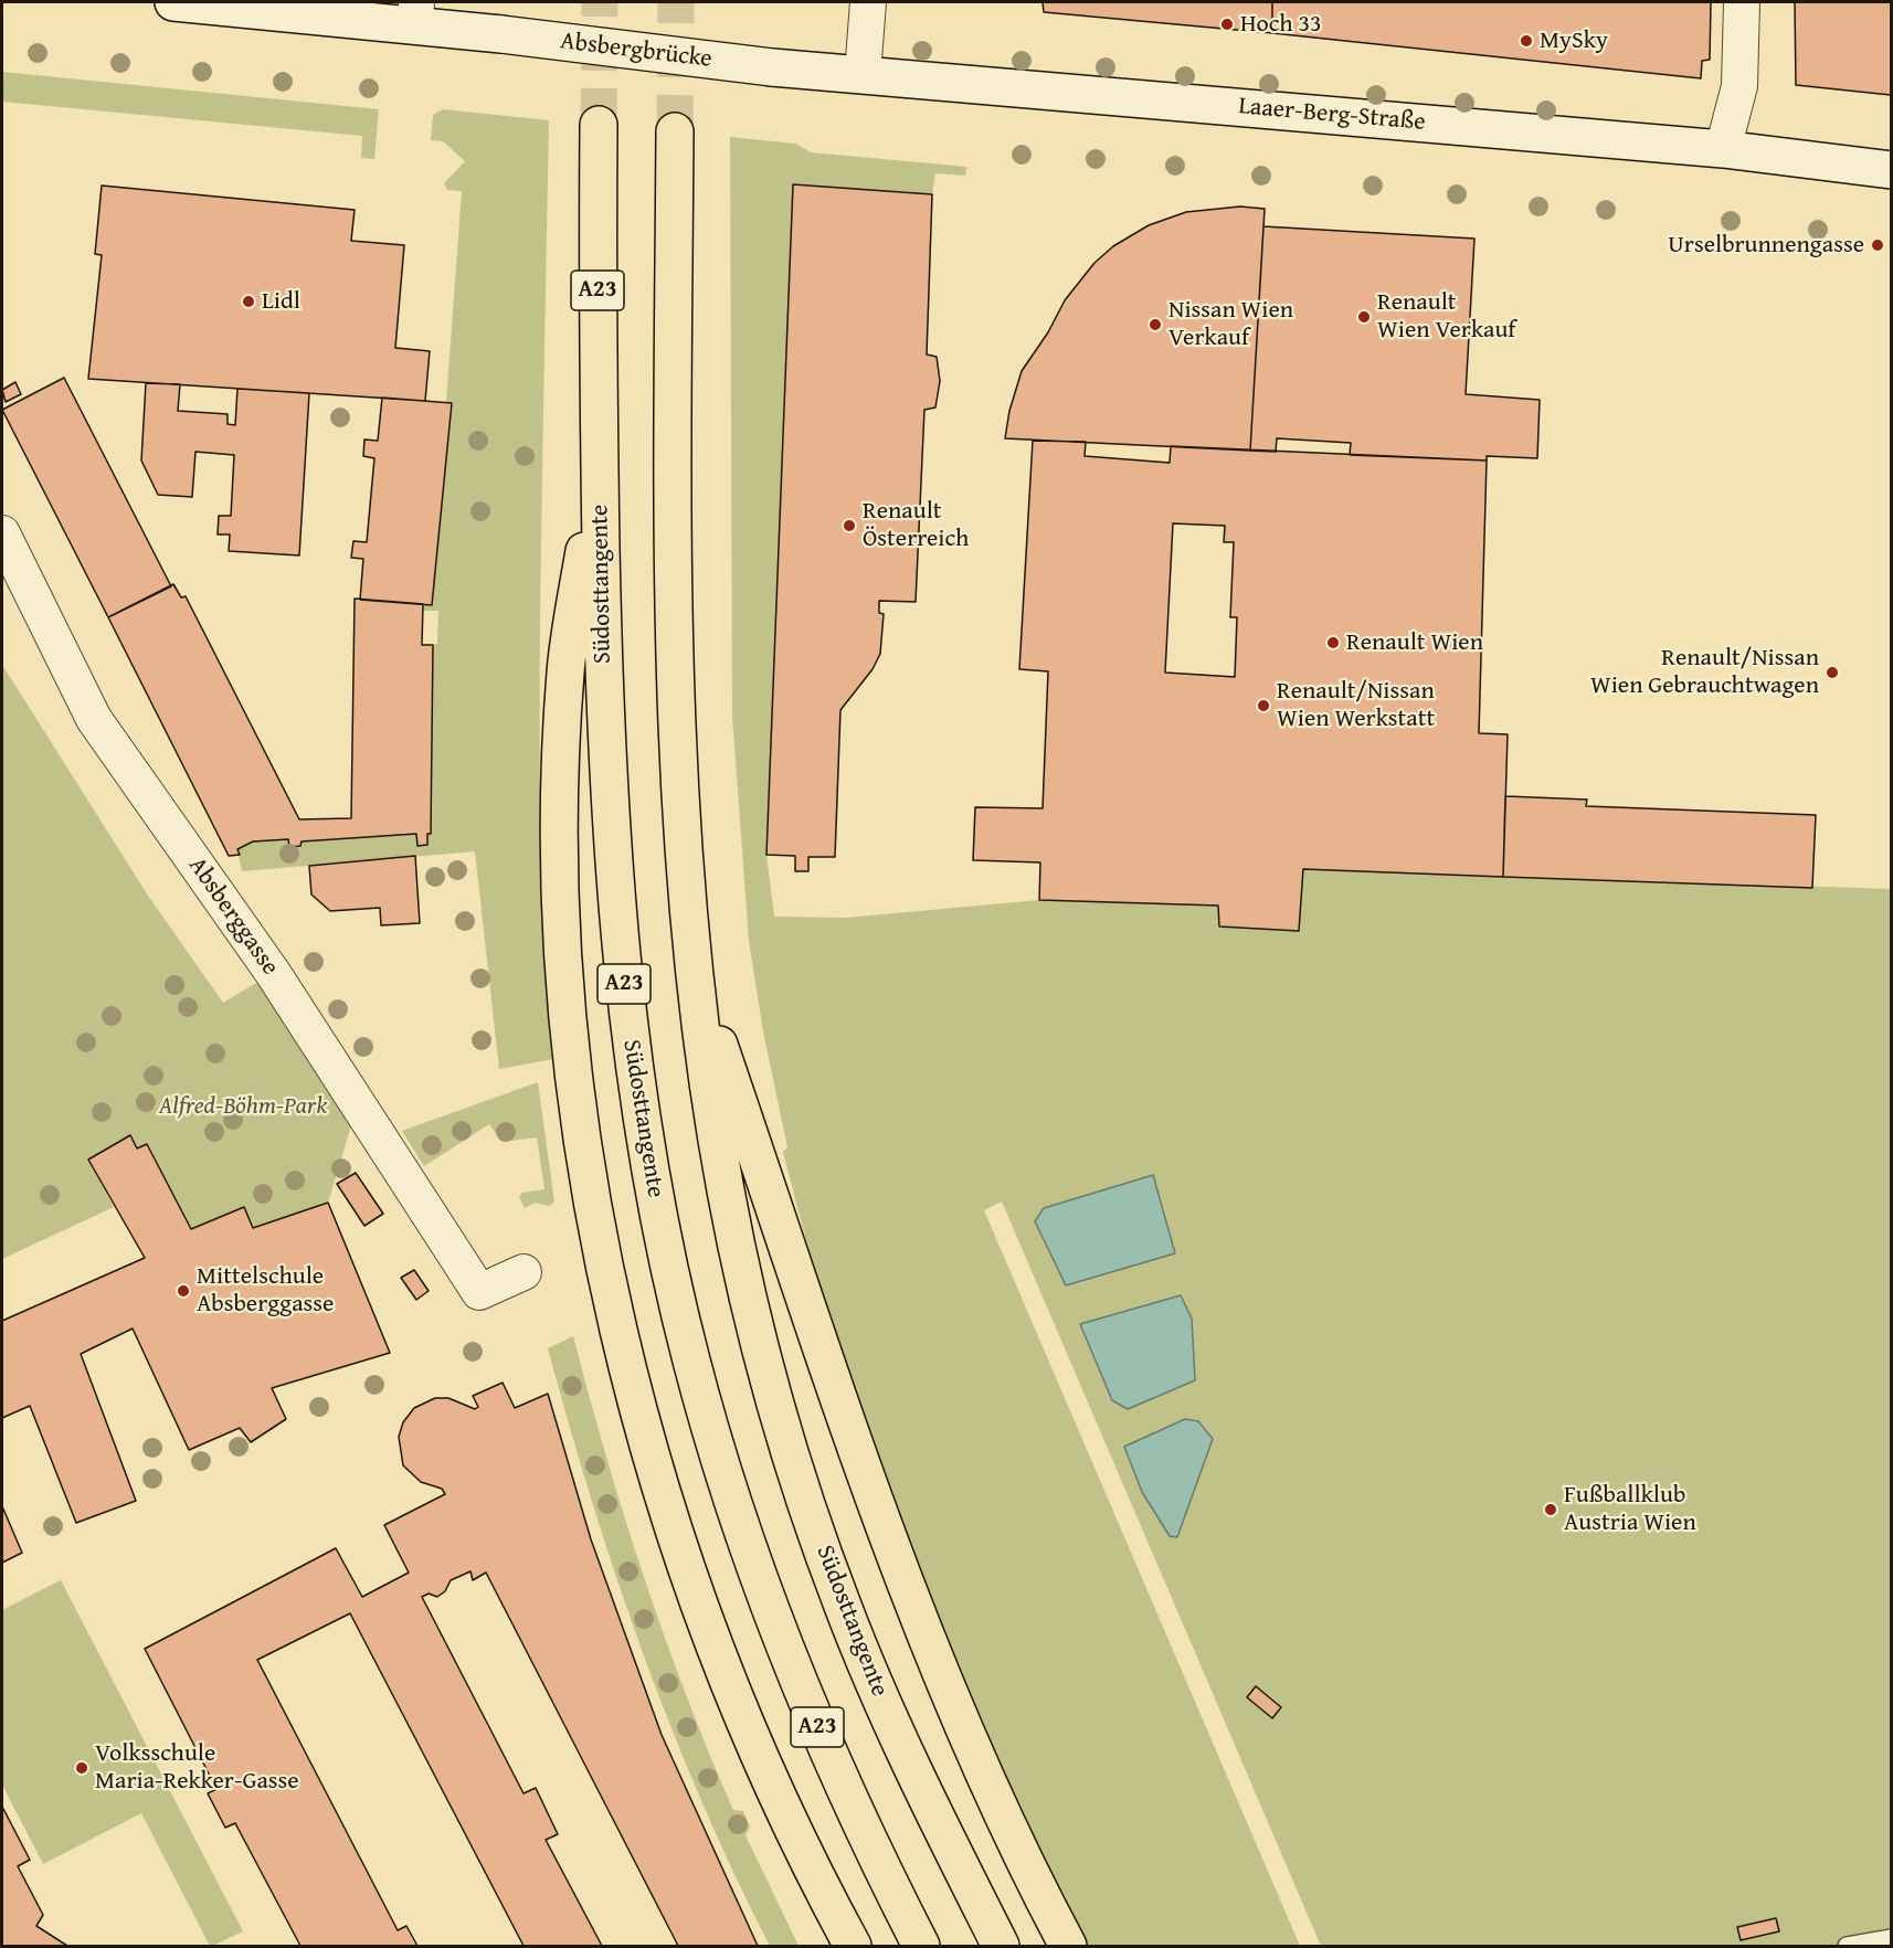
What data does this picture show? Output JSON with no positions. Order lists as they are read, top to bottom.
{
  "streets": {
    "highway": ["A23", "Südosttangente"],
    "main road": ["Absbergbrücke", "Laaer-Berg-Straße"],
    "street": ["Absberggasse"]
  },
  "crossings": [
    ["Absbergbrücke", "Laaer-Berg-Straße"]
  ],
  "parks": ["Alfred-Böhm-Park"],
  "places": [
    "Hoch 33",
    "MySky",
    "Urselbrunnengasse",
    "Lidl",
    "Renault Wien Verkauf",
    "Nissan Wien Verkauf",
    "Renault Österreich",
    "Renault Wien",
    "Renault/Nissan Wien Gebrauchtwagen",
    "Renault/Nissan Wien Werkstatt",
    "Mittelschule Absberggasse",
    "Fußballklub Austria Wien",
    "Volksschule Maria-Rekker-Gasse"
  ]
}
